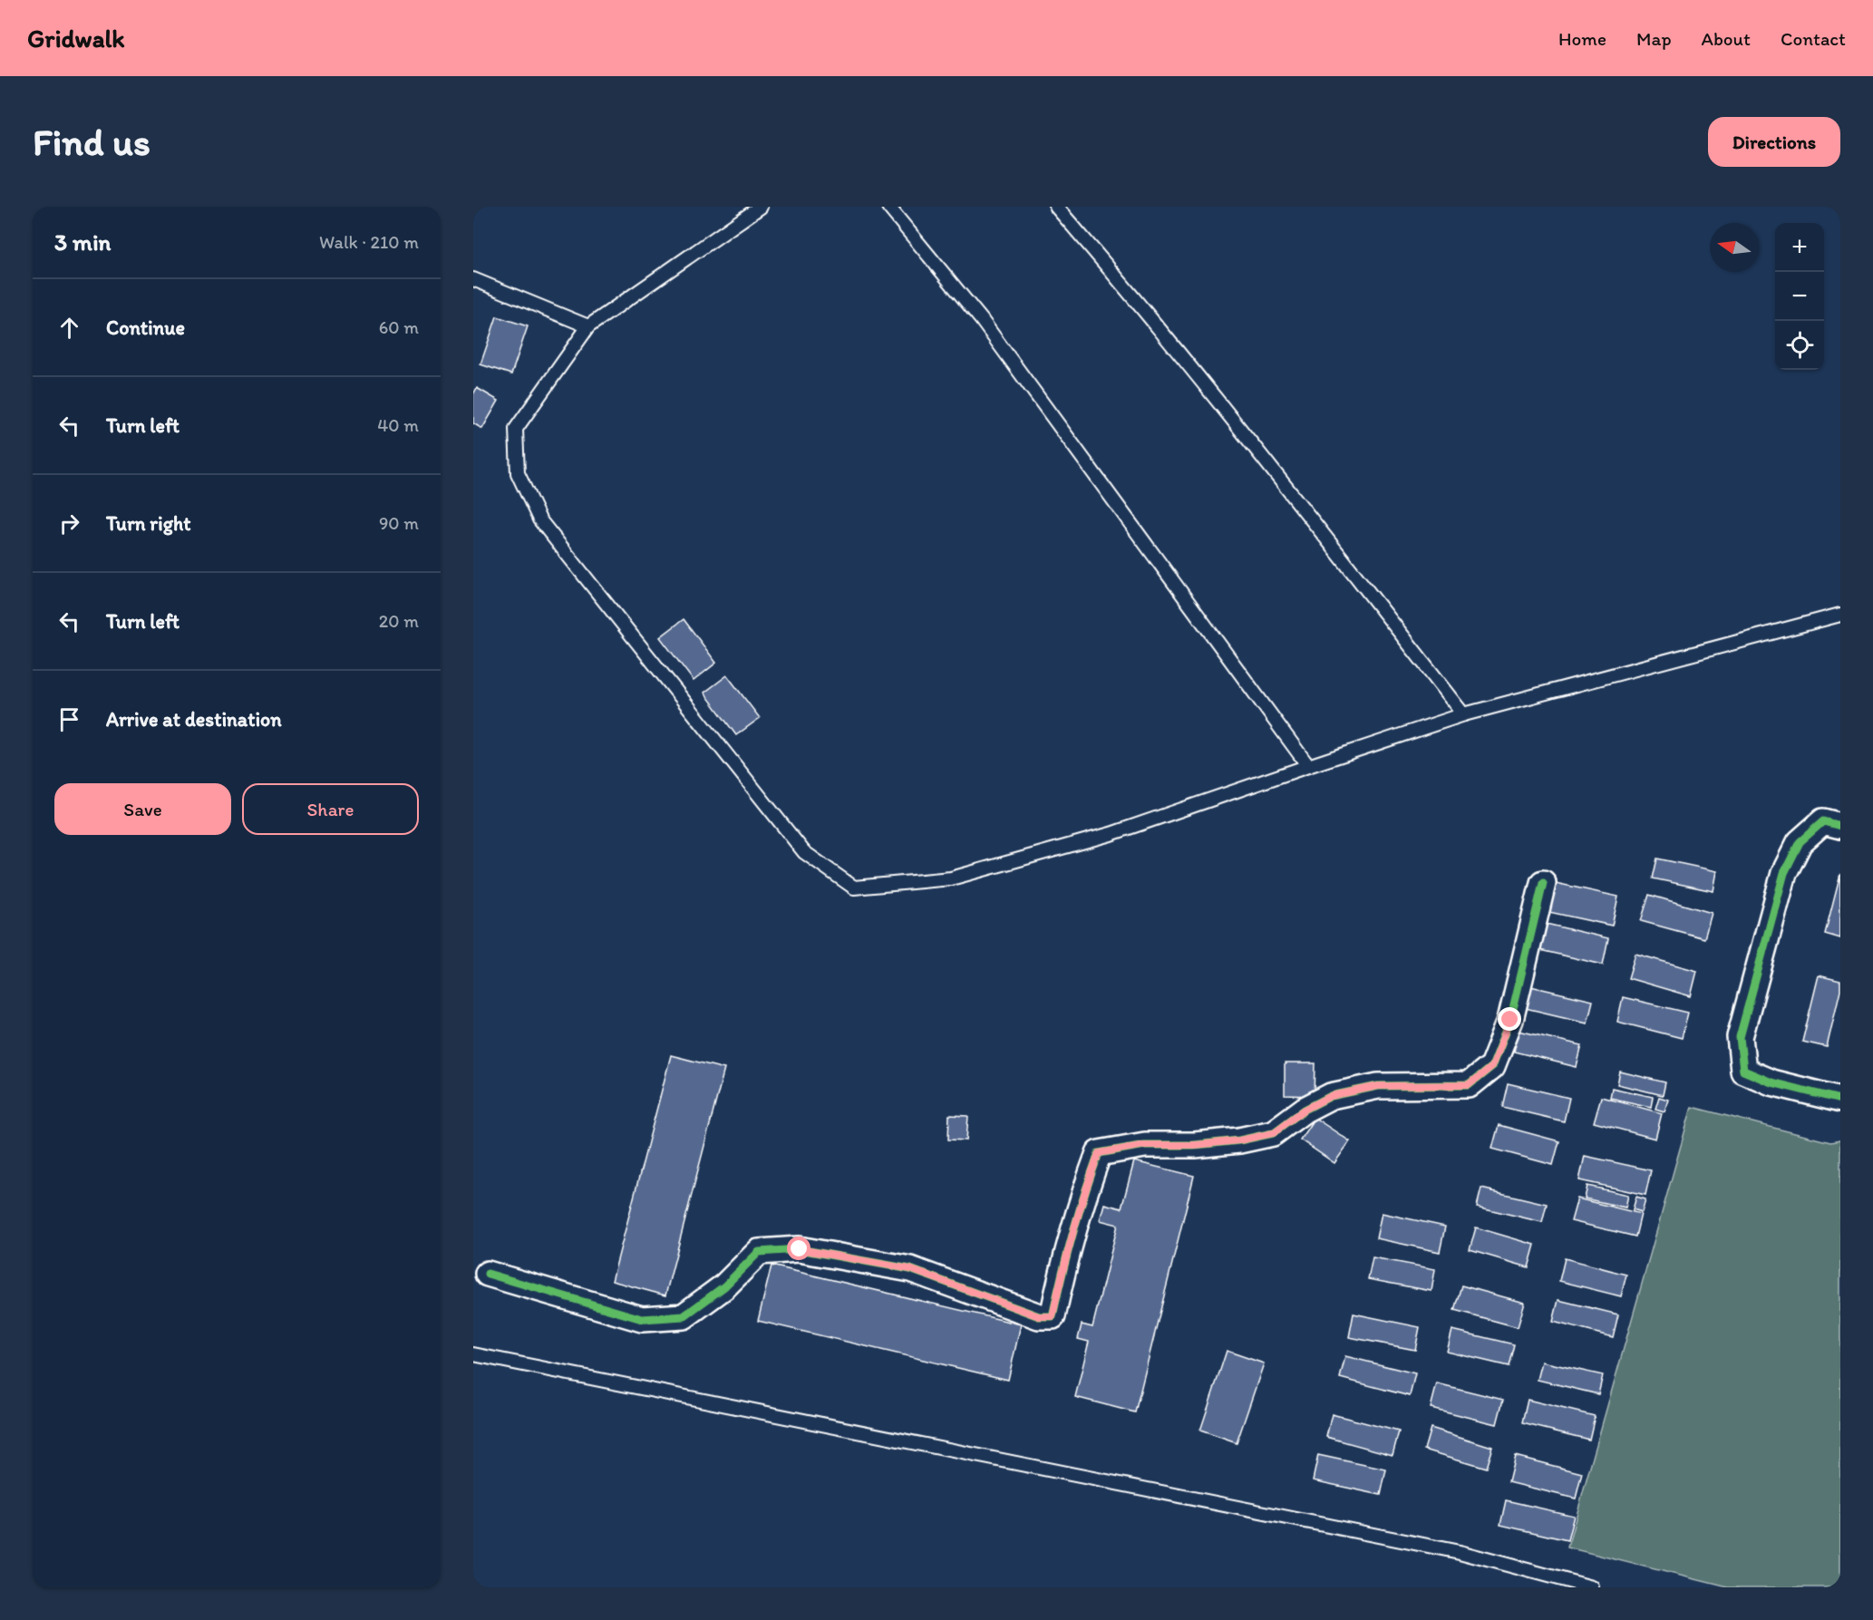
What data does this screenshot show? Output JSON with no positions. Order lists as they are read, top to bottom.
{
  "north": "left",
  "page": {
    "header": "Gridwalk",
    "nav": [
      "Home",
      "Map",
      "About",
      "Contact"
    ],
    "buttons": [
      "Directions",
      ["Save", "Share"]
    ],
    "title": "Find us",
    "heading": ["3 min", "Walk · 210 m"],
    "map_buttons": ["+", "−"],
    "list": [
      ["Continue", "60 m"],
      ["Turn left", "40 m"],
      ["Turn right", "90 m"],
      ["Turn left", "20 m"],
      "Arrive at destination"
    ]
  }
}
